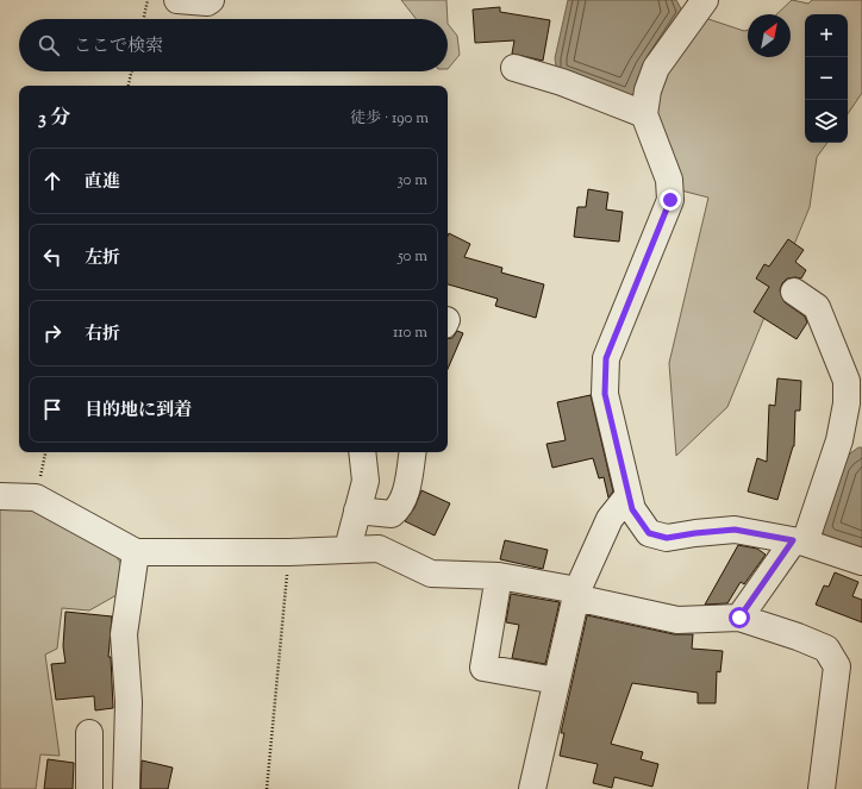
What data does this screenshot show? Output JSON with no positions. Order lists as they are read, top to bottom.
{
  "north": "top right",
  "page": {
    "map_buttons": ["+", "−"],
    "search": "ここで検索",
    "heading": ["3 分", "徒歩 · 190 m"],
    "list": [
      ["直進", "30 m"],
      ["左折", "50 m"],
      ["右折", "110 m"],
      "目的地に到着"
    ]
  }
}
